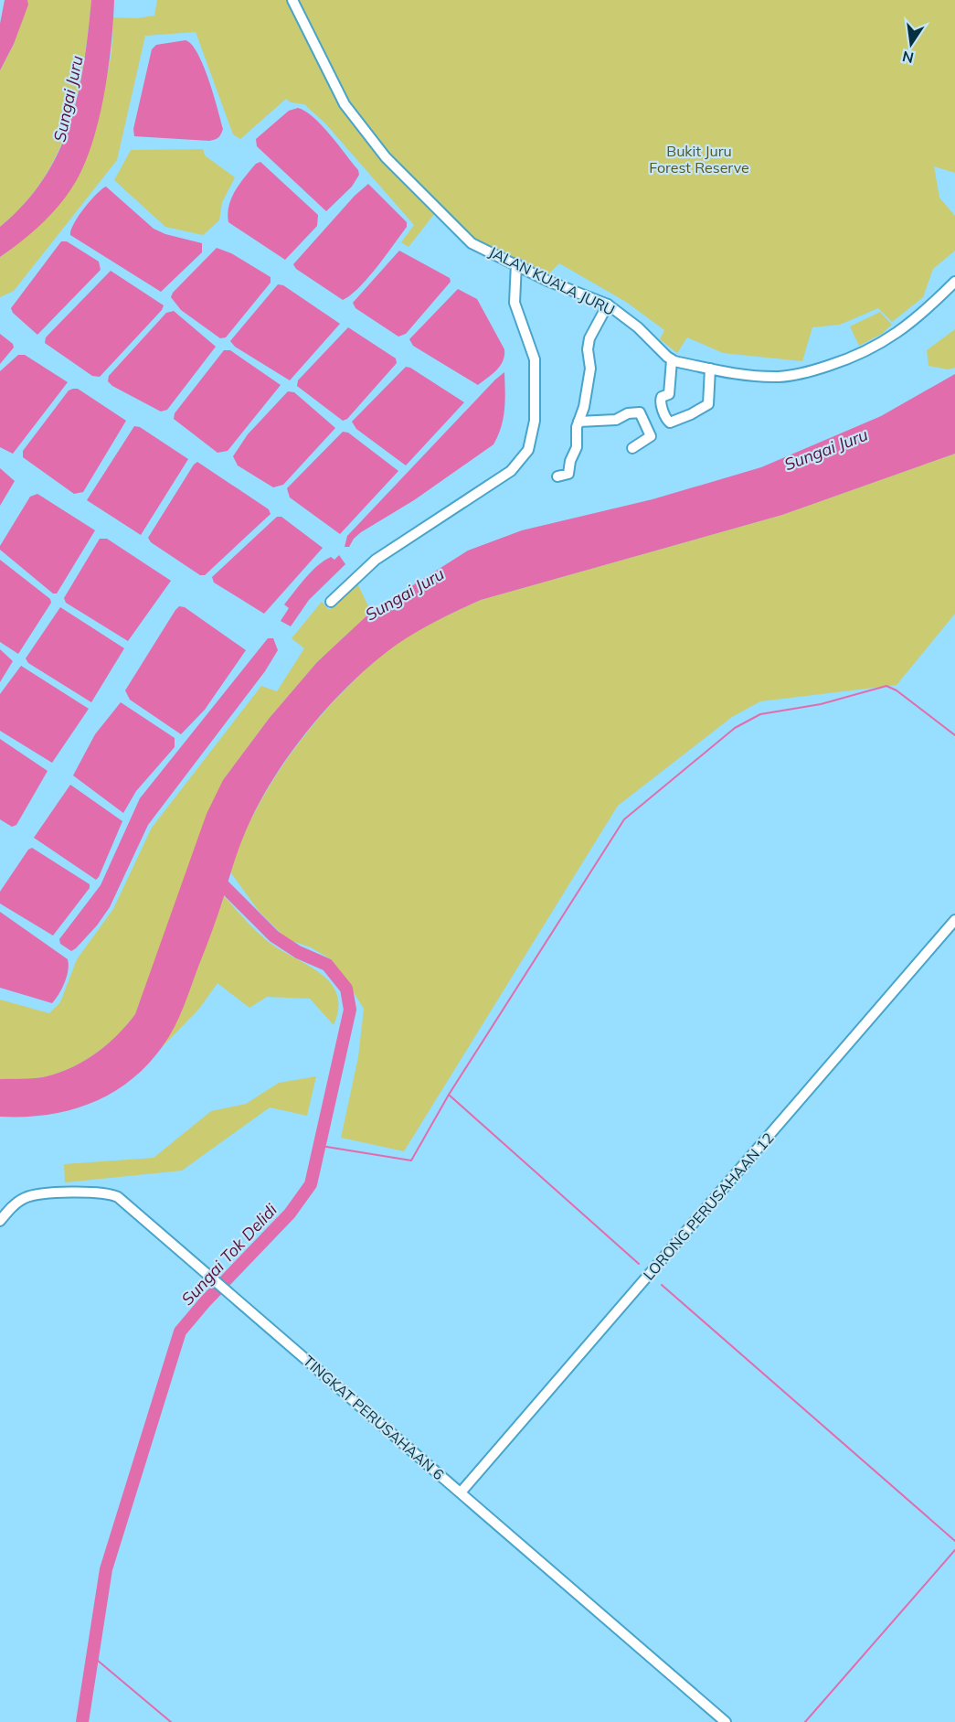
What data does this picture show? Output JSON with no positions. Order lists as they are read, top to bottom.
{
  "streets": {
    "street": ["JALAN KUALA JURU", "LORONG PERUSAHAAN 12", "TINGKAT PERUSAHAAN 6"]
  },
  "crossings": [
    ["LORONG PERUSAHAAN 12", "TINGKAT PERUSAHAAN 6"]
  ],
  "water": ["Sungai Juru", "Sungai Tok Delidi"],
  "parks": ["Bukit Juru Forest Reserve"],
  "north": "bottom"
}
